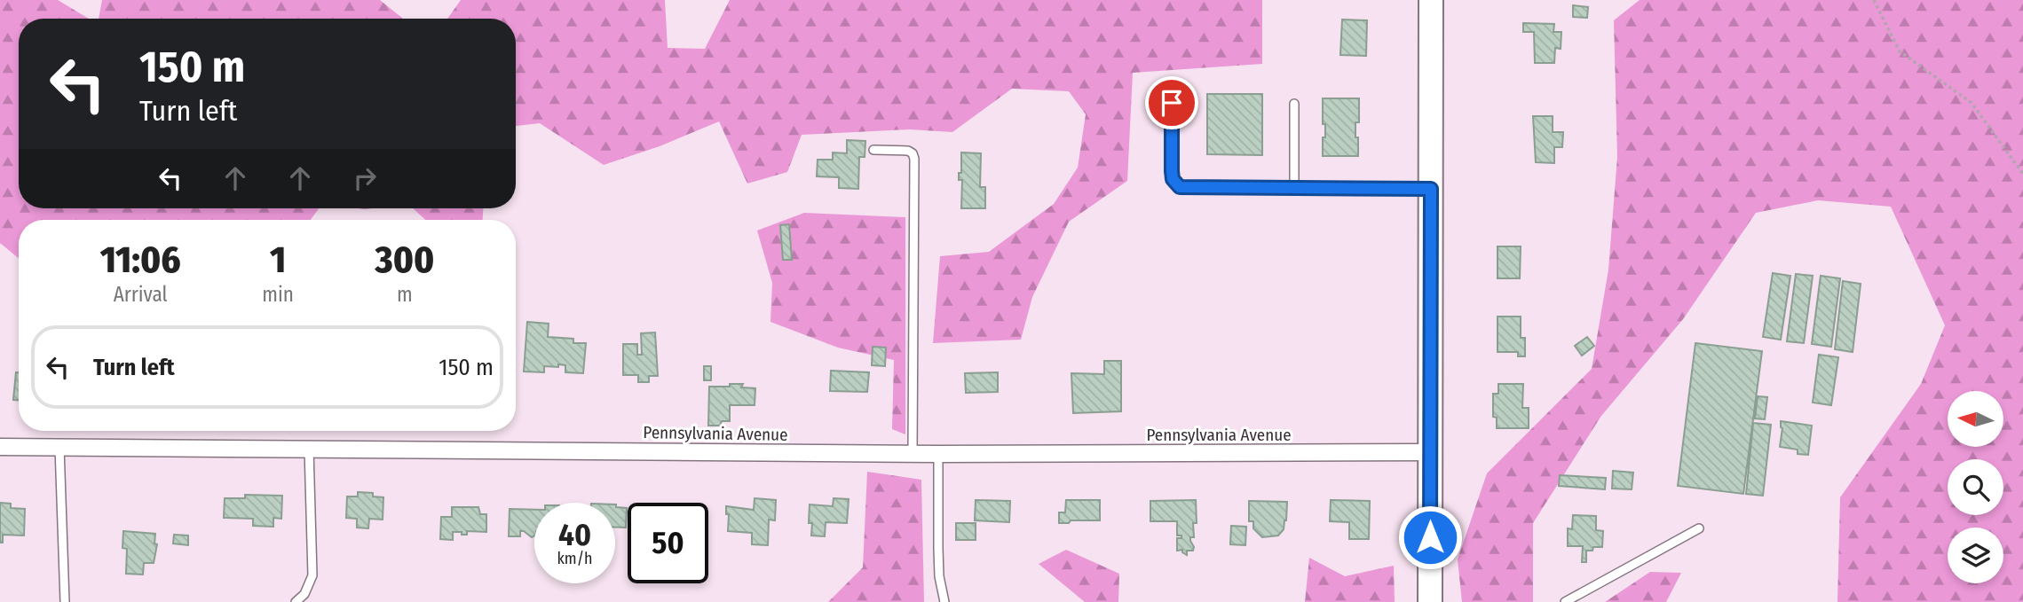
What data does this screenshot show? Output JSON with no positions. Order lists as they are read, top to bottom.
{
  "streets": {
    "street": ["Pennsylvania Avenue"]
  },
  "north": "left",
  "page": {
    "turn": ["150 m", "Turn left"],
    "eta": [
      "11:06",
      "Arrival",
      "1",
      "min",
      "300",
      "m"
    ],
    "list": [
      {
        "name": "Turn left",
        "value": "150 m"
      }
    ],
    "speed": "40 km/h",
    "limit": "50"
  }
}
